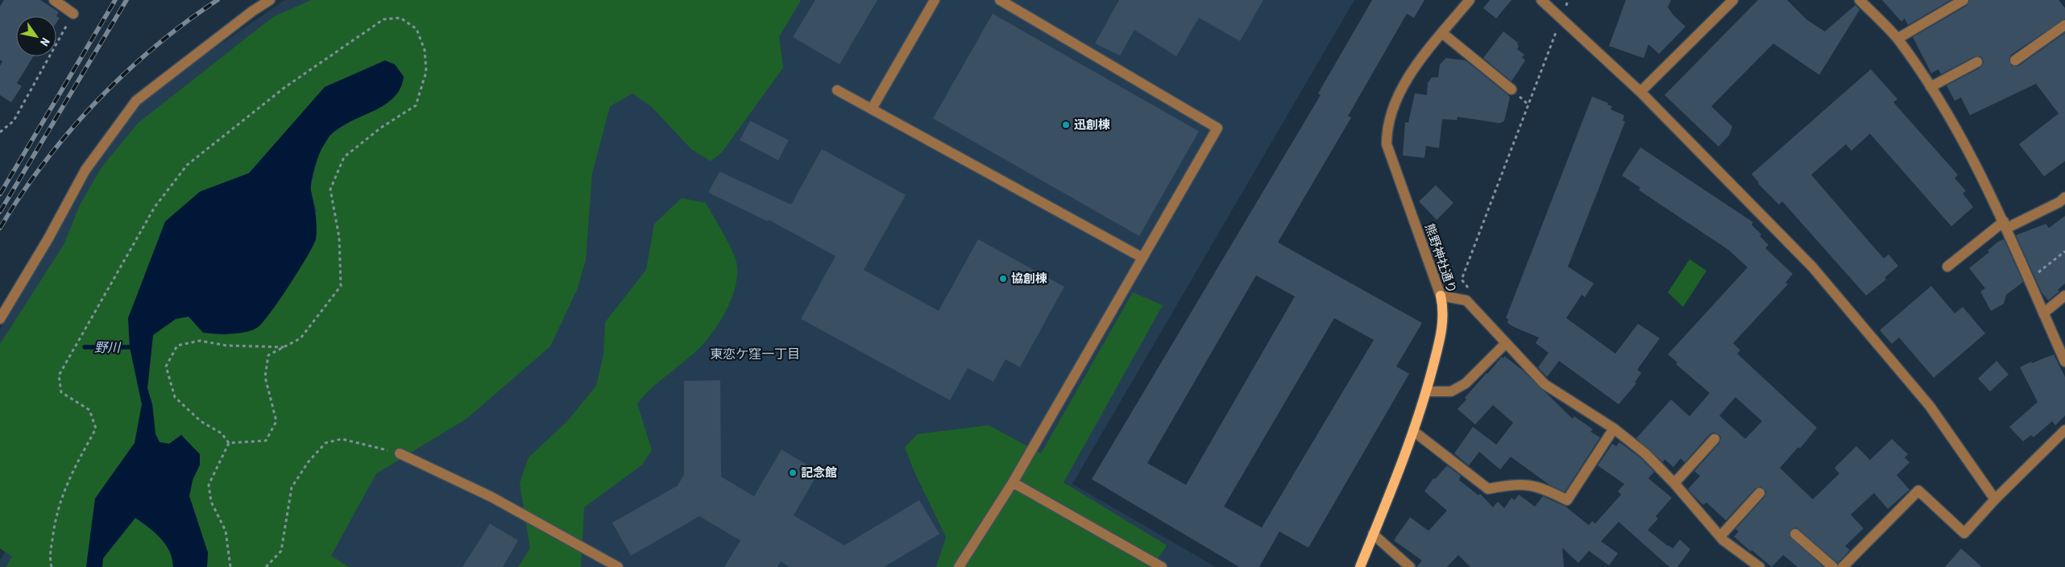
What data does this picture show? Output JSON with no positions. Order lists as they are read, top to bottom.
{
  "streets": {
    "main road": ["熊野神社通り"]
  },
  "districts": ["東恋ケ窪一丁目"],
  "water": ["野川"],
  "places": ["迅創棟", "協創棟", "記念館"],
  "north": "bottom right"
}
